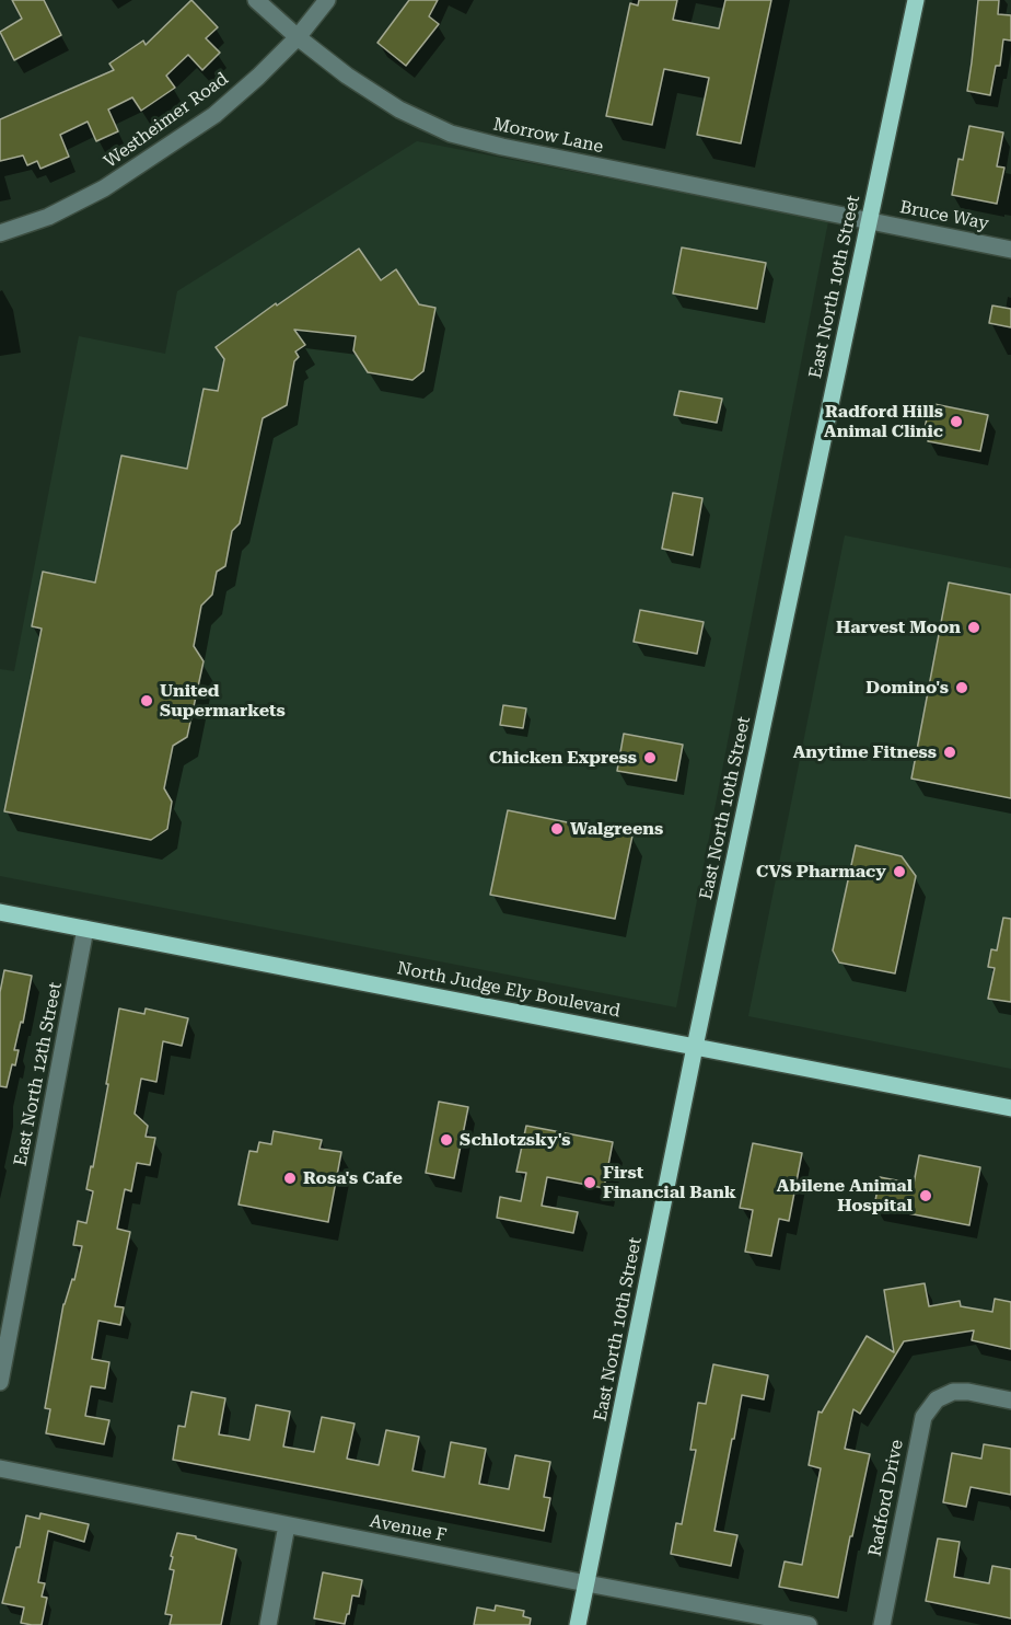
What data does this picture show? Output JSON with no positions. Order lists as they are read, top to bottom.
{
  "streets": {
    "main road": ["East North 10th Street", "North Judge Ely Boulevard"],
    "street": [
      "Westheimer Road",
      "Morrow Lane",
      "Bruce Way",
      "East North 12th Street",
      "Radford Drive",
      "Avenue F"
    ]
  },
  "crossings": [
    ["Westheimer Road", "Morrow Lane"],
    ["Morrow Lane", "Bruce Way"],
    ["Morrow Lane", "East North 10th Street"],
    ["Bruce Way", "East North 10th Street"],
    ["East North 10th Street", "North Judge Ely Boulevard"],
    ["East North 10th Street", "Avenue F"],
    ["North Judge Ely Boulevard", "East North 12th Street"]
  ],
  "places": [
    "Radford Hills Animal Clinic",
    "Harvest Moon",
    "Domino's",
    "United Supermarkets",
    "Anytime Fitness",
    "Chicken Express",
    "Walgreens",
    "CVS Pharmacy",
    "Schlotzsky's",
    "Rosa's Cafe",
    "First Financial Bank",
    "Abilene Animal Hospital"
  ]
}
